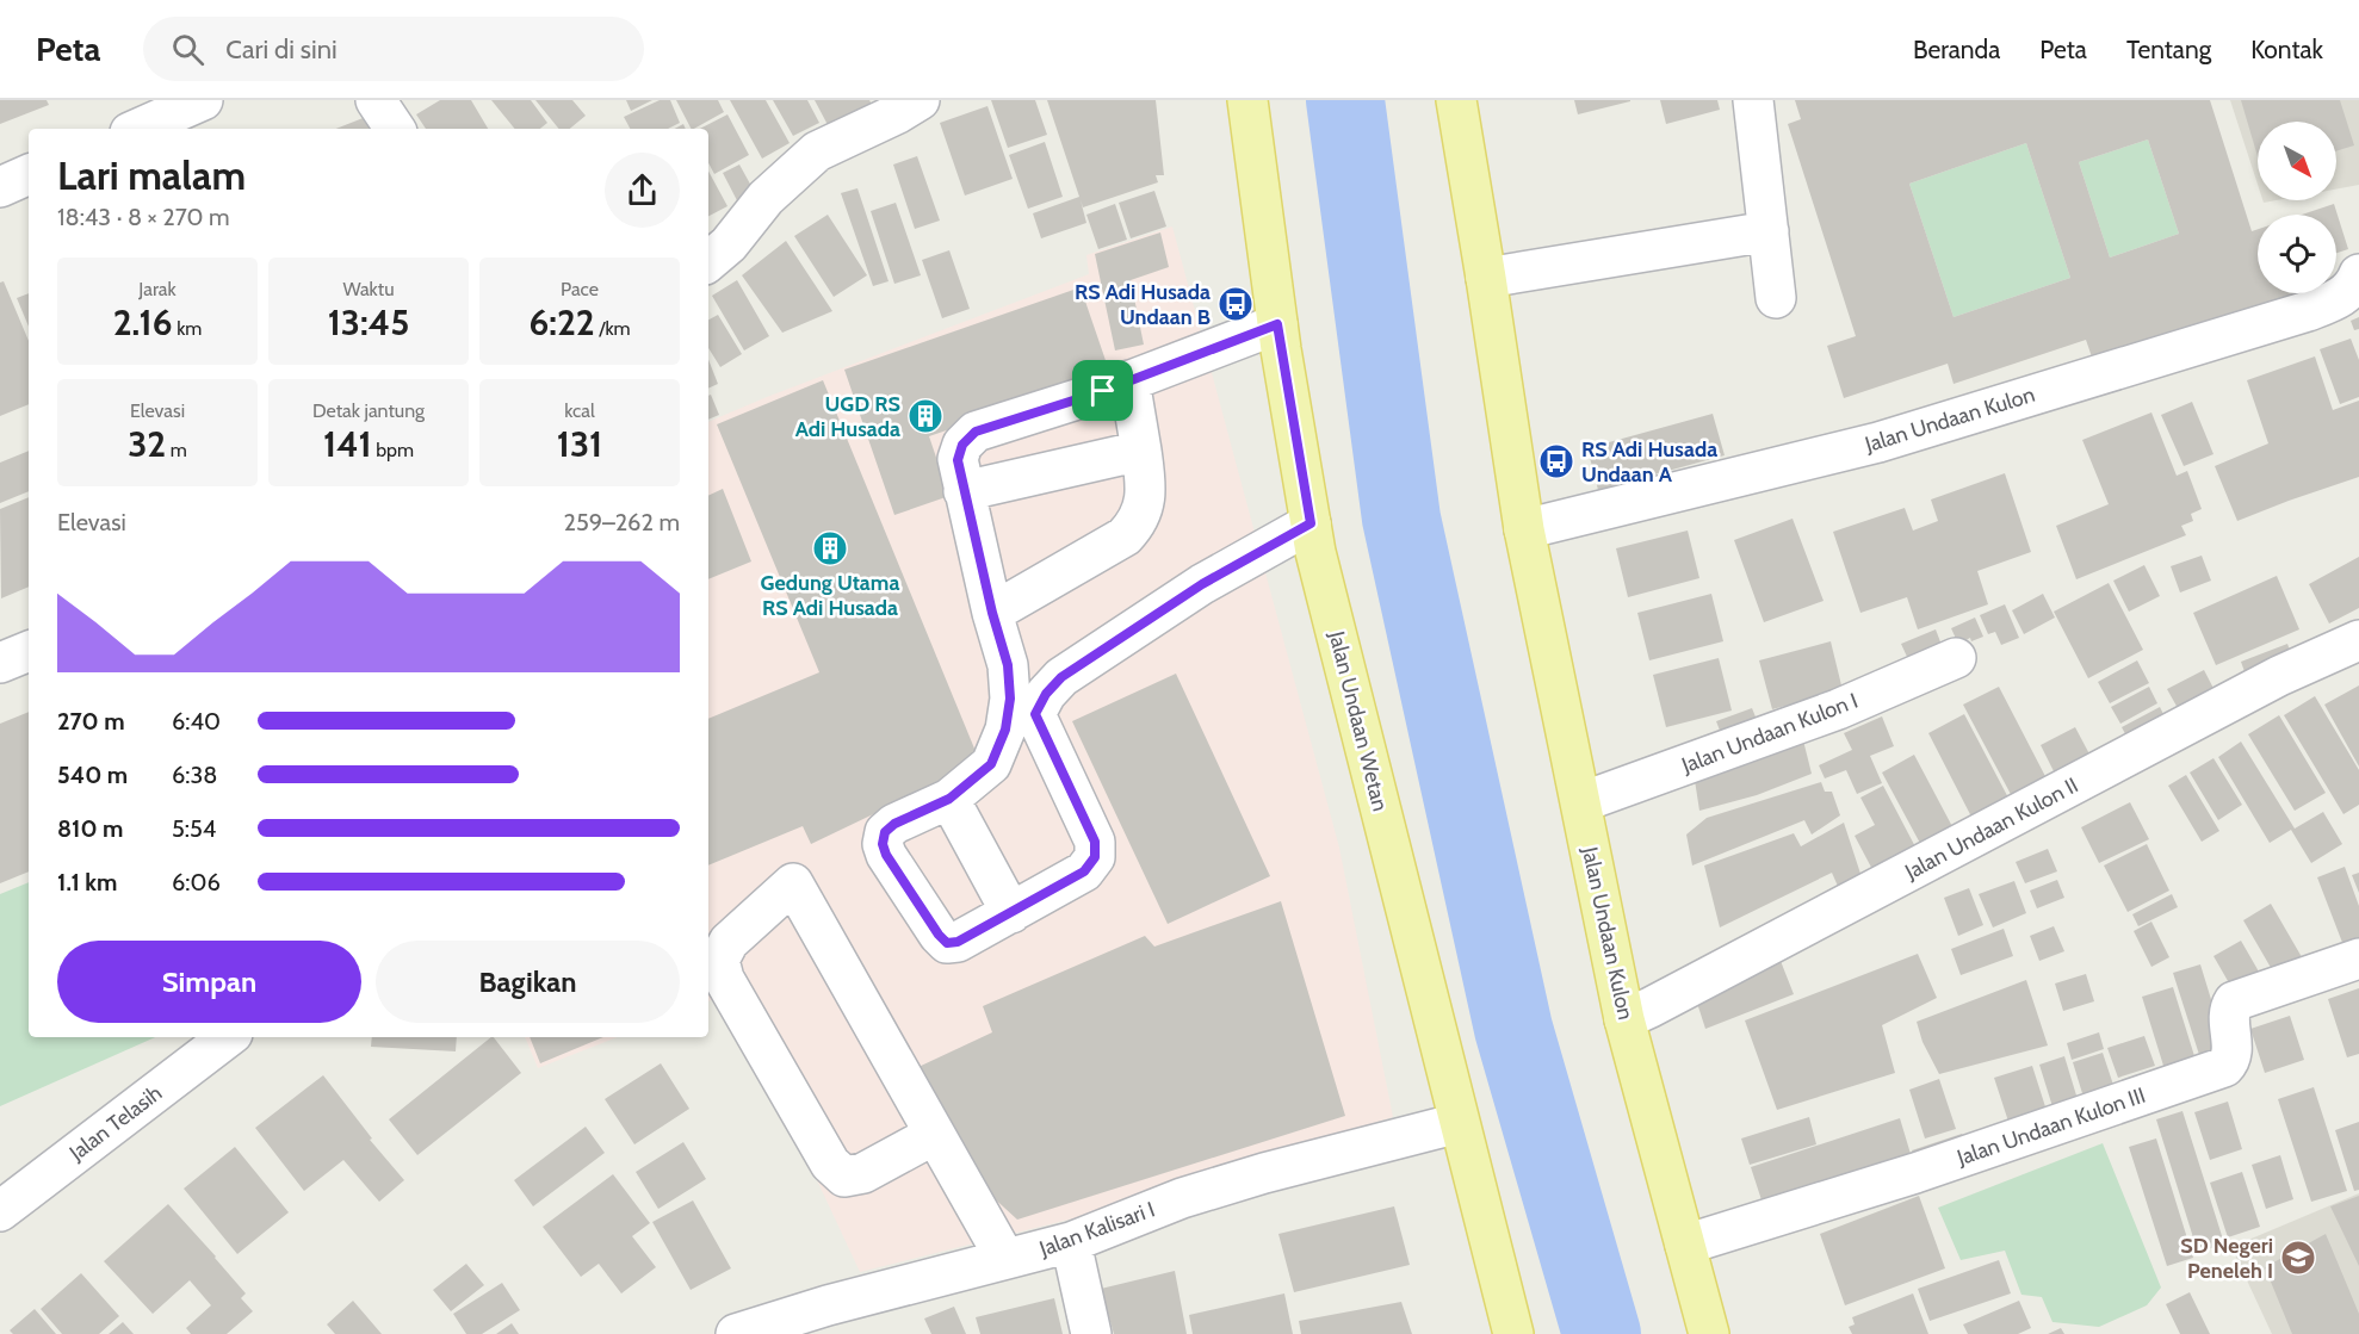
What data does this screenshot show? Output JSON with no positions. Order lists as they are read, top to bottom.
{
  "streets": {
    "main road": ["Jalan Undaan Kulon", "Jalan Undaan Wetan"],
    "street": [
      "Jalan Undaan Kulon I",
      "Jalan Undaan Kulon II",
      "Jalan Telasih",
      "Jalan Undaan Kulon III",
      "Jalan Kalisari I"
    ]
  },
  "crossings": [
    ["Jalan Undaan Kulon", "Jalan Undaan Kulon I"],
    ["Jalan Undaan Kulon", "Jalan Undaan Kulon II"],
    ["Jalan Undaan Kulon", "Jalan Undaan Kulon III"],
    ["Jalan Undaan Wetan", "Jalan Kalisari I"]
  ],
  "places": {
    "bus stop": ["RS Adi Husada Undaan B", "RS Adi Husada Undaan A"],
    "building": ["UGD RS Adi Husada", "Gedung Utama RS Adi Husada"],
    "school or university": ["SD Negeri Peneleh I"]
  },
  "north": "bottom right",
  "page": {
    "header": "Peta",
    "search": "Cari di sini",
    "nav": [
      "Beranda",
      "Peta",
      "Tentang",
      "Kontak"
    ],
    "heading": ["Lari malam", "18:43 · 8 × 270 m"],
    "stats": [
      ["Jarak", "2.16 km"],
      ["Waktu", "13:45"],
      ["Pace", "6:22 /km"],
      ["Elevasi", "32 m"],
      ["Detak jantung", "141 bpm"],
      ["kcal", "131"]
    ],
    "chart": ["Elevasi", "259–262 m"],
    "list": [
      {
        "name": "270 m",
        "note": "6:40"
      },
      {
        "name": "540 m",
        "note": "6:38"
      },
      {
        "name": "810 m",
        "note": "5:54"
      },
      {
        "name": "1.1 km",
        "note": "6:06"
      }
    ],
    "buttons": ["Simpan", "Bagikan"]
  }
}
